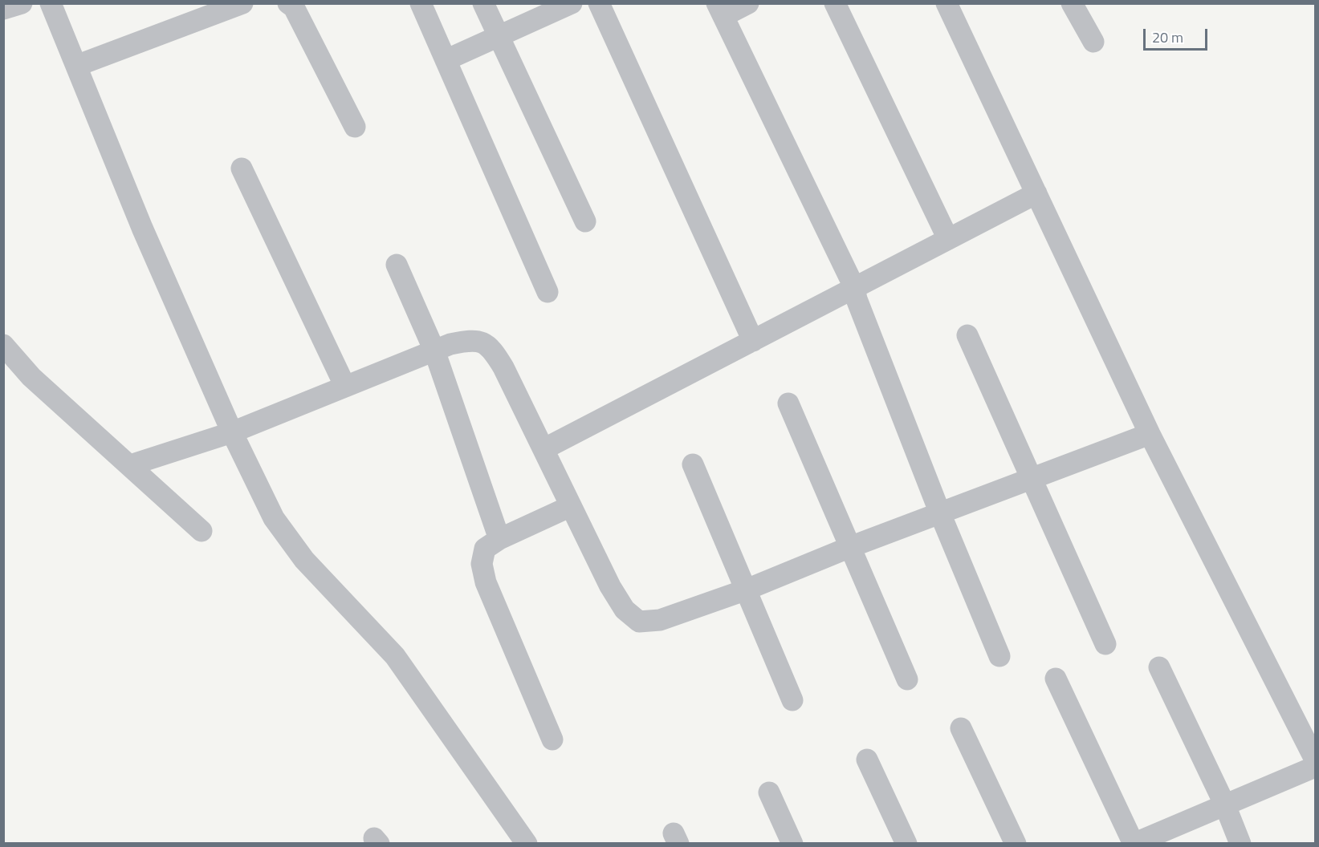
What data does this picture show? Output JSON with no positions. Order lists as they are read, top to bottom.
{
  "scale_bar": "20 m"
}
